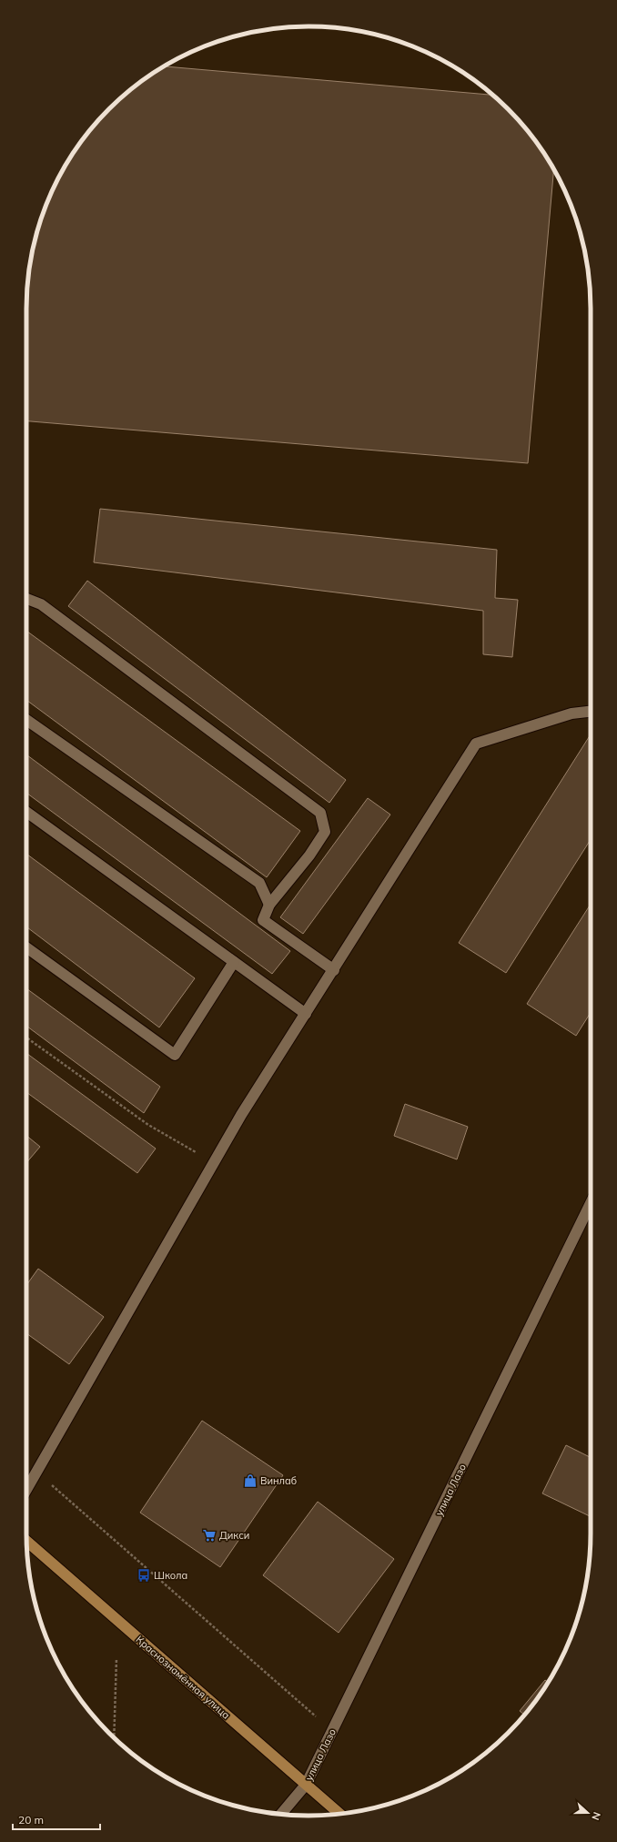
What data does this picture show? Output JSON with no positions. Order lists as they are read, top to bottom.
{
  "streets": {
    "main road": ["Краснознамённая улица"],
    "street": ["улица Лазо"]
  },
  "crossings": [
    ["улица Лазо", "Краснознамённая улица"]
  ],
  "places": {
    "shop": ["Винлаб"],
    "supermarket": ["Дикси"],
    "bus stop": ["Школа"]
  },
  "scale_bar": "20 m",
  "north": "right"
}
